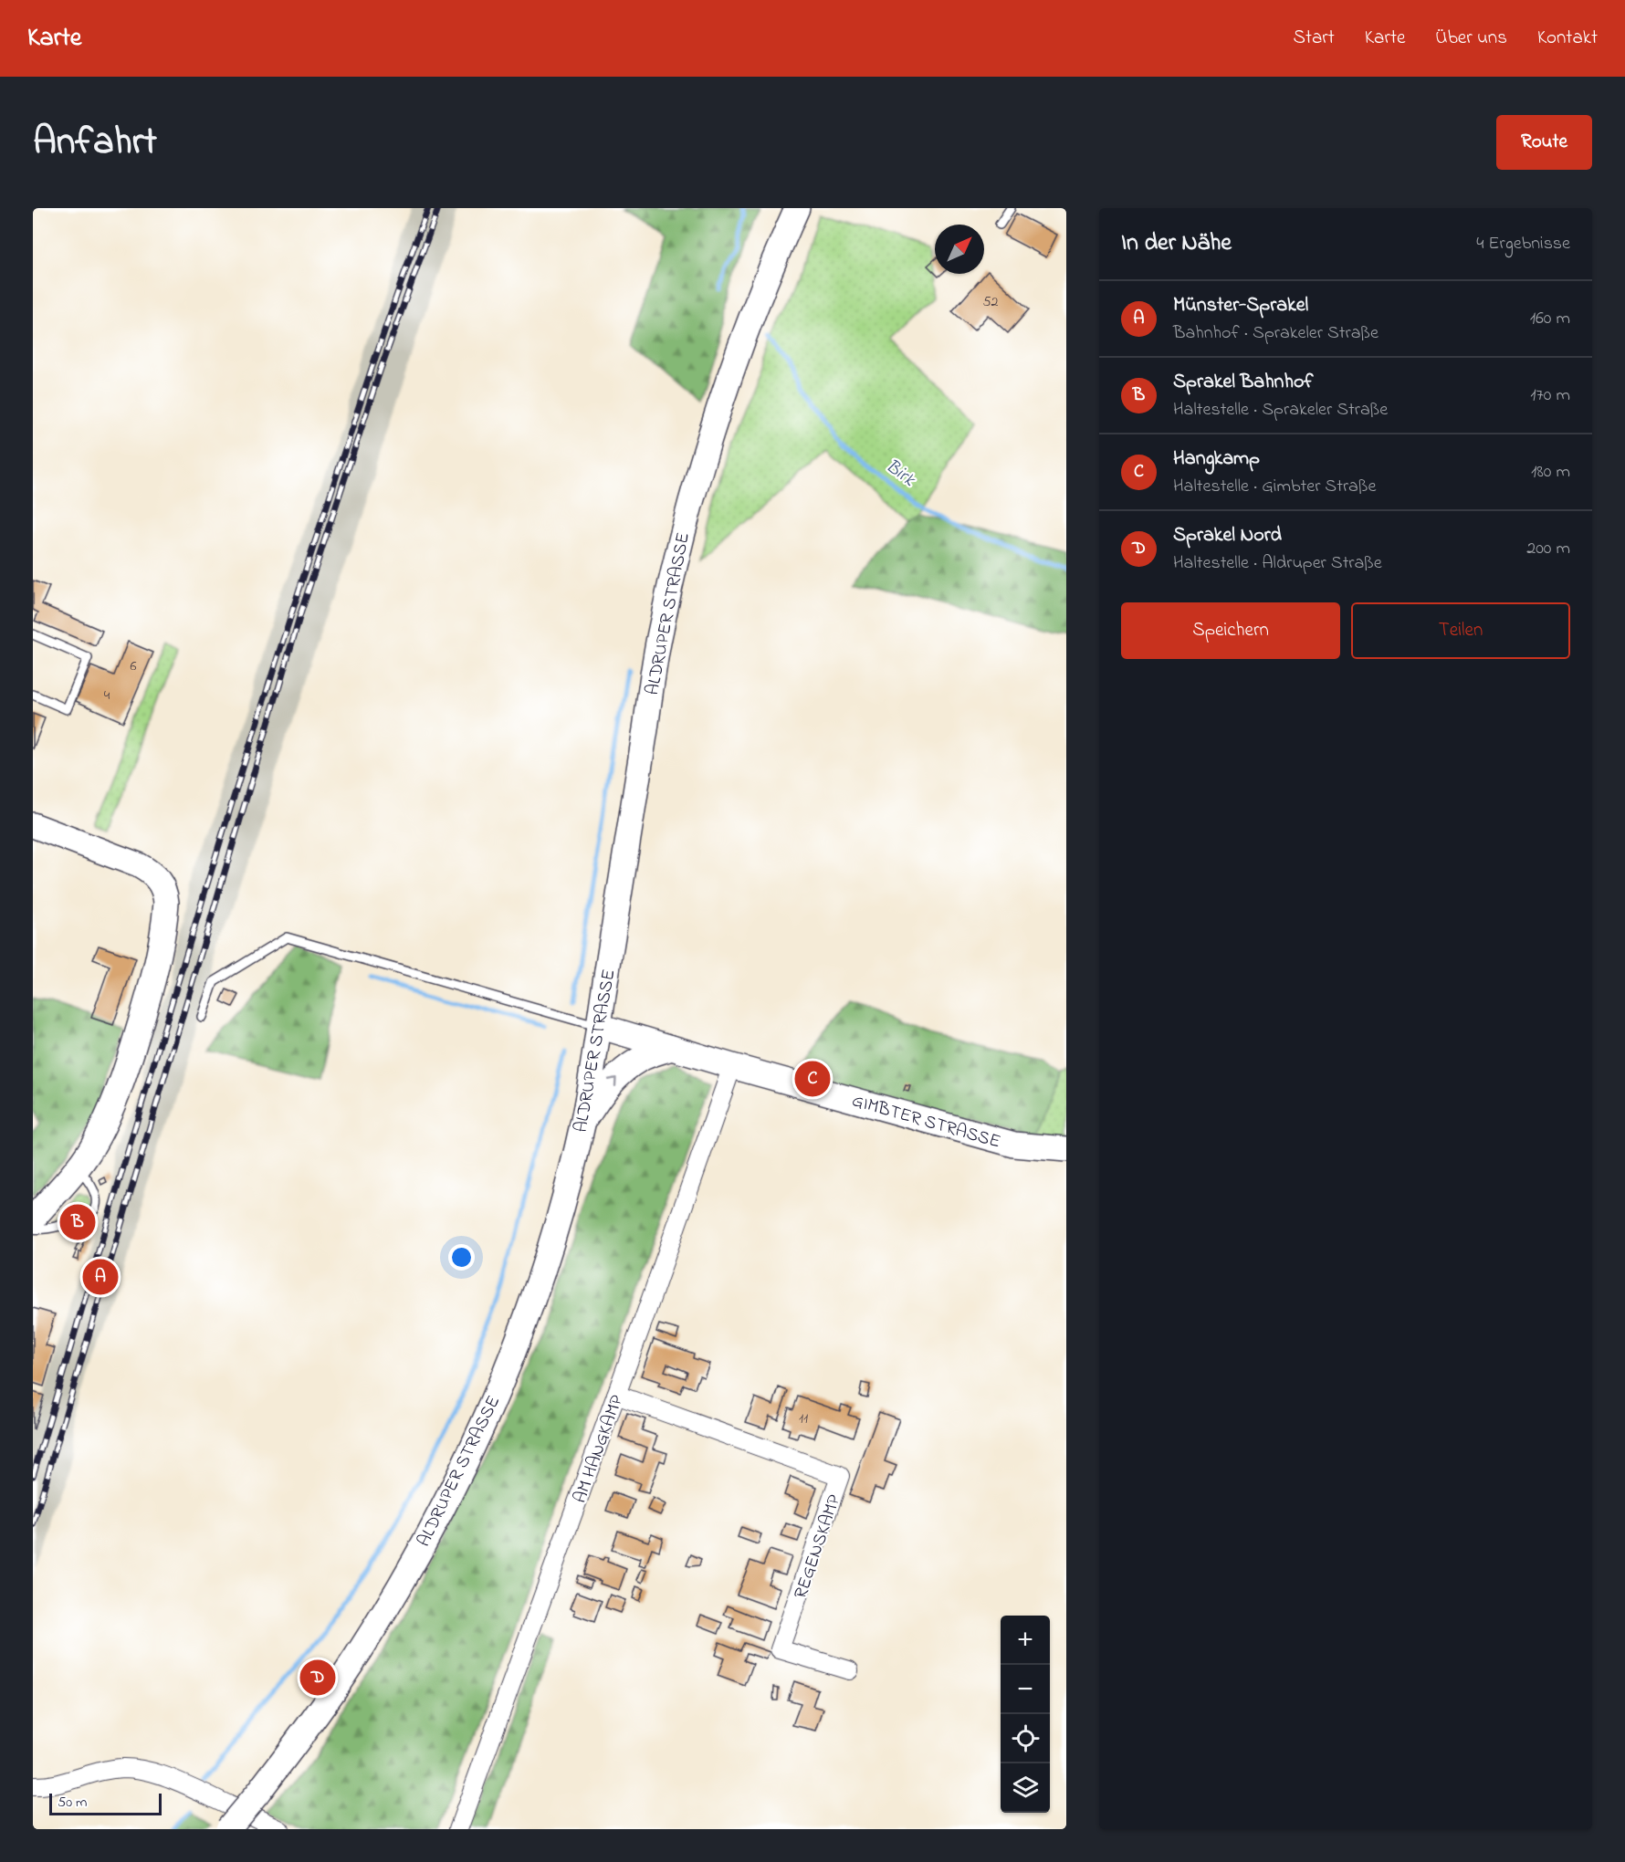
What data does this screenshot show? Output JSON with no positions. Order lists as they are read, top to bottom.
{
  "streets": {
    "main road": ["ALDRUPER STRASSE", "GIMBTER STRASSE"],
    "street": ["AM HANGKAMP", "REGENSKAMP"]
  },
  "crossings": [
    ["ALDRUPER STRASSE", "GIMBTER STRASSE"],
    ["GIMBTER STRASSE", "AM HANGKAMP"],
    ["AM HANGKAMP", "REGENSKAMP"]
  ],
  "water": ["Birk"],
  "house_numbers": [
    "52",
    "6",
    "4",
    "11"
  ],
  "scale_bar": "50 m",
  "north": "top right",
  "page": {
    "header": "Karte",
    "nav": [
      "Start",
      "Karte",
      "Über uns",
      "Kontakt"
    ],
    "title": "Anfahrt",
    "buttons": [
      "Route",
      ["Speichern", "Teilen"]
    ],
    "heading": ["In der Nähe", "4 Ergebnisse"],
    "list": [
      {
        "mark": "A",
        "name": "Münster-Sprakel",
        "note": "Bahnhof · Sprakeler Straße",
        "value": "160 m"
      },
      {
        "mark": "B",
        "name": "Sprakel Bahnhof",
        "note": "Haltestelle · Sprakeler Straße",
        "value": "170 m"
      },
      {
        "mark": "C",
        "name": "Hangkamp",
        "note": "Haltestelle · Gimbter Straße",
        "value": "180 m"
      },
      {
        "mark": "D",
        "name": "Sprakel Nord",
        "note": "Haltestelle · Aldruper Straße",
        "value": "200 m"
      }
    ],
    "pins": [
      "C",
      "B",
      "A",
      "D"
    ],
    "map_buttons": ["+", "−"],
    "scale": "50 m"
  }
}
